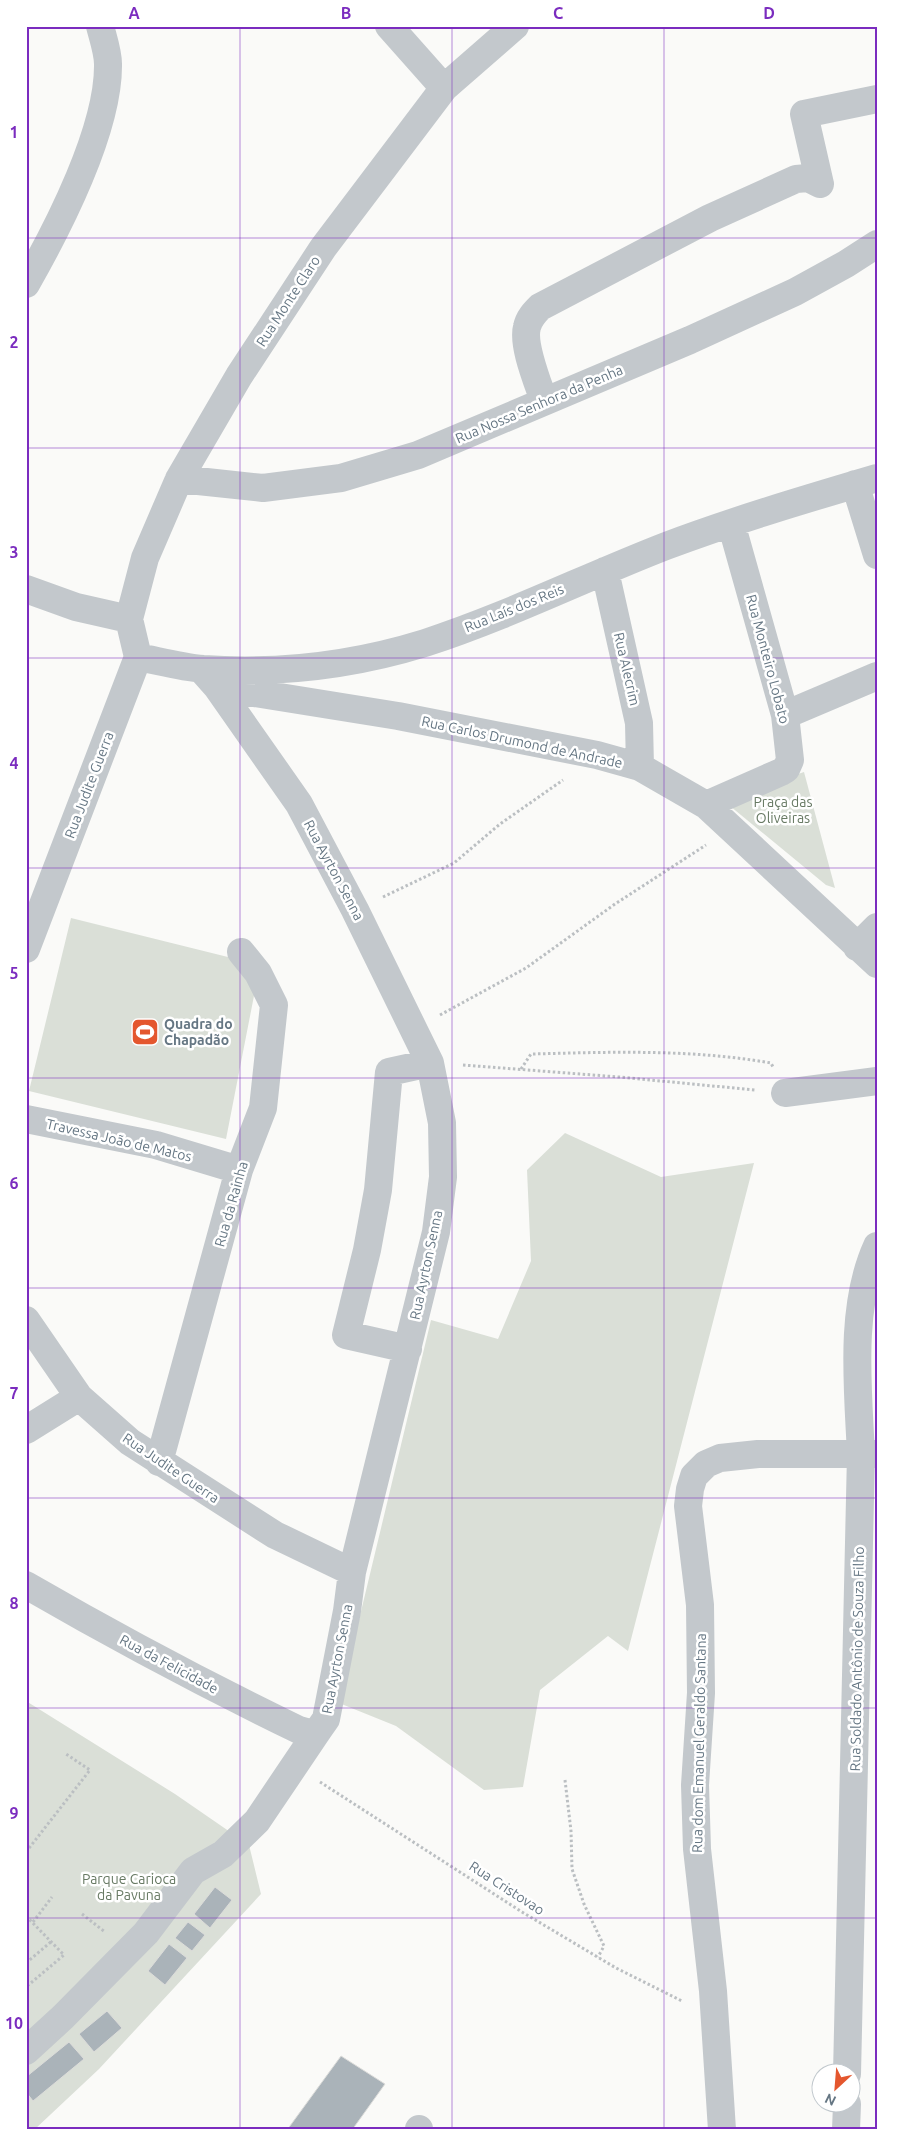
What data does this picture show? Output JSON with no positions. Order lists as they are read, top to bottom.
{
  "streets": {
    "street": [
      "Rua Monte Claro",
      "Rua Nossa Senhora da Penha",
      "Rua Laís dos Reis",
      "Rua Monteiro Lobato",
      "Rua Alecrim",
      "Rua Carlos Drumond de Andrade",
      "Rua Judite Guerra",
      "Rua Ayrton Senna",
      "Travessa João de Matos",
      "Rua da Rainha",
      "Rua Soldado Antônio de Souza Filho",
      "Rua da Felicidade",
      "Rua dom Emanuel Geraldo Santana"
    ],
    "path": ["Rua Cristovao"]
  },
  "crossings": [
    ["Rua Monte Claro", "Rua Nossa Senhora da Penha"],
    ["Rua Laís dos Reis", "Rua Monteiro Lobato"],
    ["Rua Laís dos Reis", "Rua Alecrim"],
    ["Rua Laís dos Reis", "Rua Carlos Drumond de Andrade"],
    ["Rua Laís dos Reis", "Rua Judite Guerra"],
    ["Rua Laís dos Reis", "Rua Ayrton Senna"],
    ["Rua Monteiro Lobato", "Rua Carlos Drumond de Andrade"],
    ["Rua Alecrim", "Rua Carlos Drumond de Andrade"],
    ["Rua Carlos Drumond de Andrade", "Rua Ayrton Senna"],
    ["Rua Judite Guerra", "Rua Ayrton Senna"],
    ["Rua Judite Guerra", "Rua da Rainha"],
    ["Rua Ayrton Senna", "Rua da Felicidade"],
    ["Rua Ayrton Senna", "Rua Cristovao"],
    ["Travessa João de Matos", "Rua da Rainha"],
    ["Rua Soldado Antônio de Souza Filho", "Rua dom Emanuel Geraldo Santana"],
    ["Rua dom Emanuel Geraldo Santana", "Rua Cristovao"]
  ],
  "parks": ["Praça das Oliveiras", "Parque Carioca da Pavuna"],
  "places": {
    "sports": ["Quadra do Chapadão"]
  },
  "north": "bottom left",
  "grid": {
    "columns": [
      "A",
      "B",
      "C",
      "D"
    ],
    "rows": [
      "1",
      "2",
      "3",
      "4",
      "5",
      "6",
      "7",
      "8",
      "9",
      "10"
    ]
  }
}
